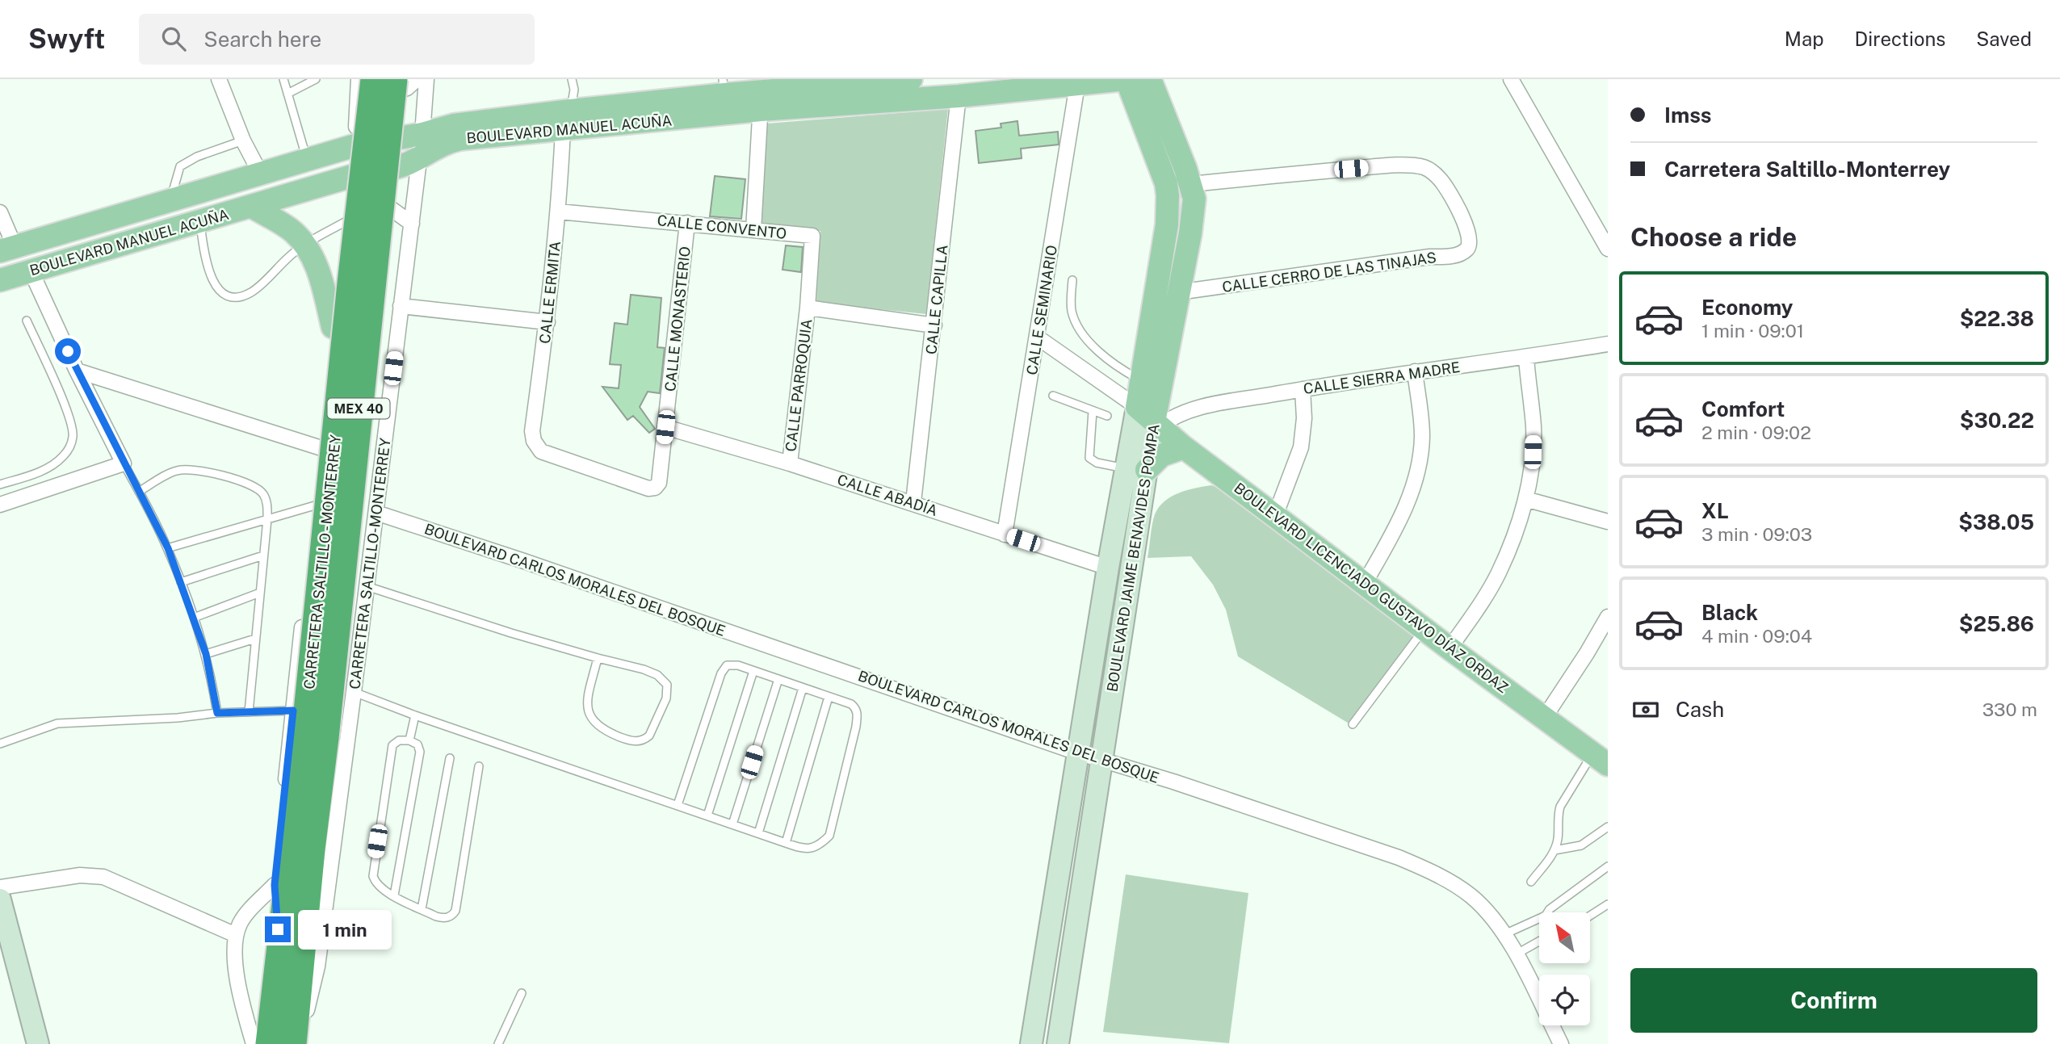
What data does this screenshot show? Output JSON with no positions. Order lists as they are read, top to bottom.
{
  "streets": {
    "highway": ["MEX 40", "CARRETERA SALTILLO - MONTERREY"],
    "main road": ["BOULEVARD MANUEL ACUÑA", "BOULEVARD JAIME BENAVIDES POMPA", "BOULEVARD LICENCIADO GUSTAVO DÍAZ ORDAZ"],
    "street": [
      "CALLE CONVENTO",
      "CALLE CERRO DE LAS TINAJAS",
      "CALLE ERMITA",
      "CALLE CAPILLA",
      "CALLE SEMINARIO",
      "CALLE MONASTERIO",
      "CALLE SIERRA MADRE",
      "CALLE PARROQUIA",
      "CALLE ABADÍA",
      "CARRETERA SALTILLO-MONTERREY",
      "BOULEVARD CARLOS MORALES DEL BOSQUE"
    ]
  },
  "crossings": [
    ["BOULEVARD MANUEL ACUÑA", "CALLE ERMITA"],
    ["BOULEVARD MANUEL ACUÑA", "CALLE CAPILLA"],
    ["BOULEVARD MANUEL ACUÑA", "CALLE SEMINARIO"],
    ["BOULEVARD MANUEL ACUÑA", "BOULEVARD JAIME BENAVIDES POMPA"],
    ["BOULEVARD MANUEL ACUÑA", "CARRETERA SALTILLO-MONTERREY"],
    ["CALLE CONVENTO", "CALLE ERMITA"],
    ["CALLE CONVENTO", "CALLE MONASTERIO"],
    ["CALLE CONVENTO", "CALLE PARROQUIA"],
    ["CALLE CERRO DE LAS TINAJAS", "BOULEVARD JAIME BENAVIDES POMPA"],
    ["CALLE ERMITA", "CALLE MONASTERIO"],
    ["CALLE CAPILLA", "CALLE ABADÍA"],
    ["CALLE SEMINARIO", "CALLE ABADÍA"],
    ["CALLE MONASTERIO", "CALLE ABADÍA"],
    ["CALLE SIERRA MADRE", "BOULEVARD JAIME BENAVIDES POMPA"],
    ["CALLE SIERRA MADRE", "BOULEVARD LICENCIADO GUSTAVO DÍAZ ORDAZ"],
    ["CALLE PARROQUIA", "CALLE ABADÍA"],
    ["CALLE ABADÍA", "BOULEVARD JAIME BENAVIDES POMPA"],
    ["BOULEVARD JAIME BENAVIDES POMPA", "BOULEVARD CARLOS MORALES DEL BOSQUE"],
    ["BOULEVARD JAIME BENAVIDES POMPA", "BOULEVARD LICENCIADO GUSTAVO DÍAZ ORDAZ"],
    ["CARRETERA SALTILLO - MONTERREY", "CARRETERA SALTILLO-MONTERREY"],
    ["CARRETERA SALTILLO-MONTERREY", "BOULEVARD CARLOS MORALES DEL BOSQUE"]
  ],
  "north": "top left",
  "page": {
    "header": "Swyft",
    "search": "Search here",
    "nav": ["Map", "Directions", "Saved"],
    "banner": ["Imss", "Carretera Saltillo-Monterrey"],
    "heading": "Choose a ride",
    "list": [
      {
        "name": "Economy",
        "note": "1 min · 09:01",
        "value": "$22.38"
      },
      {
        "name": "Comfort",
        "note": "2 min · 09:02",
        "value": "$30.22"
      },
      {
        "name": "XL",
        "note": "3 min · 09:03",
        "value": "$38.05"
      },
      {
        "name": "Black",
        "note": "4 min · 09:04",
        "value": "$25.86"
      }
    ],
    "pay": ["Cash", "330 m"],
    "bubble": "1 min",
    "buttons": "Confirm"
  }
}
